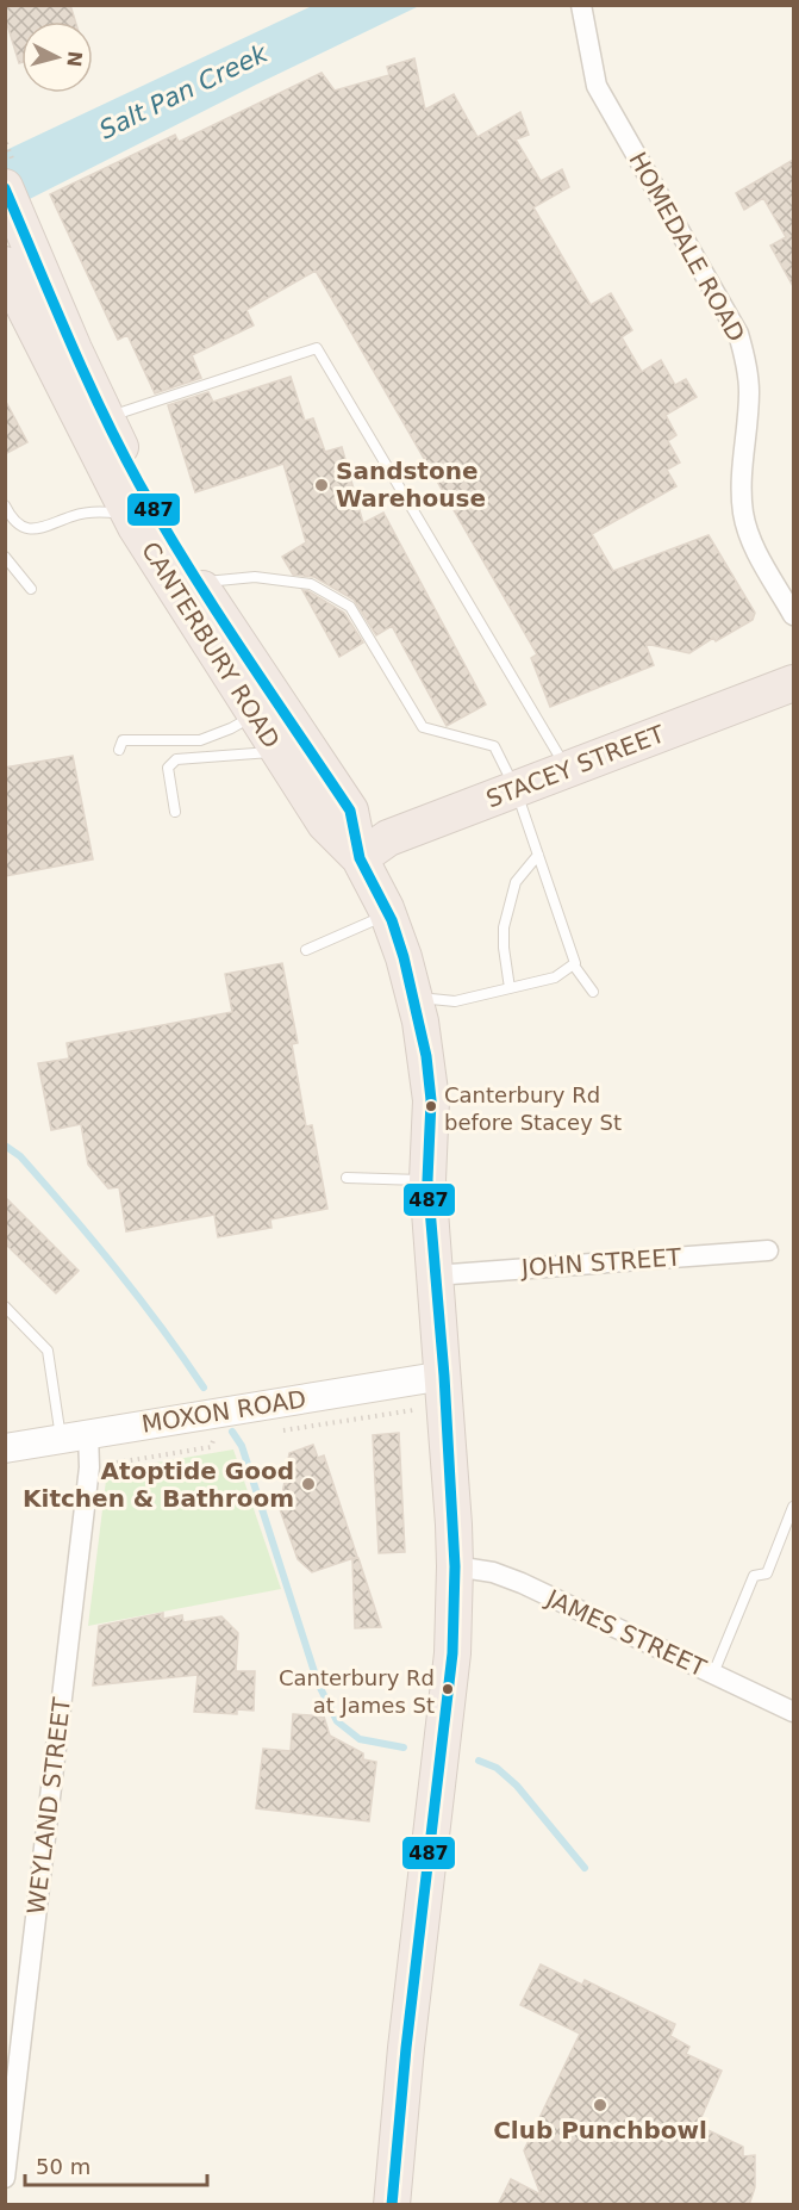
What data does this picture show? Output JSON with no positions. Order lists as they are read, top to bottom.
{
  "streets": {
    "highway": ["CANTERBURY ROAD", "STACEY STREET"],
    "main road": ["MOXON ROAD"],
    "street": [
      "HOMEDALE ROAD",
      "JOHN STREET",
      "JAMES STREET",
      "WEYLAND STREET"
    ]
  },
  "crossings": [
    ["CANTERBURY ROAD", "STACEY STREET"],
    ["CANTERBURY ROAD", "JOHN STREET"],
    ["CANTERBURY ROAD", "MOXON ROAD"],
    ["CANTERBURY ROAD", "JAMES STREET"],
    ["MOXON ROAD", "WEYLAND STREET"]
  ],
  "water": ["Salt Pan Creek"],
  "places": [
    "Sandstone Warehouse",
    "Canterbury Rd before Stacey St",
    "Atoptide Good Kitchen & Bathroom",
    "Canterbury Rd at James St",
    "Club Punchbowl"
  ],
  "lines": ["transit line 487"],
  "scale_bar": "50 m",
  "north": "right"
}
